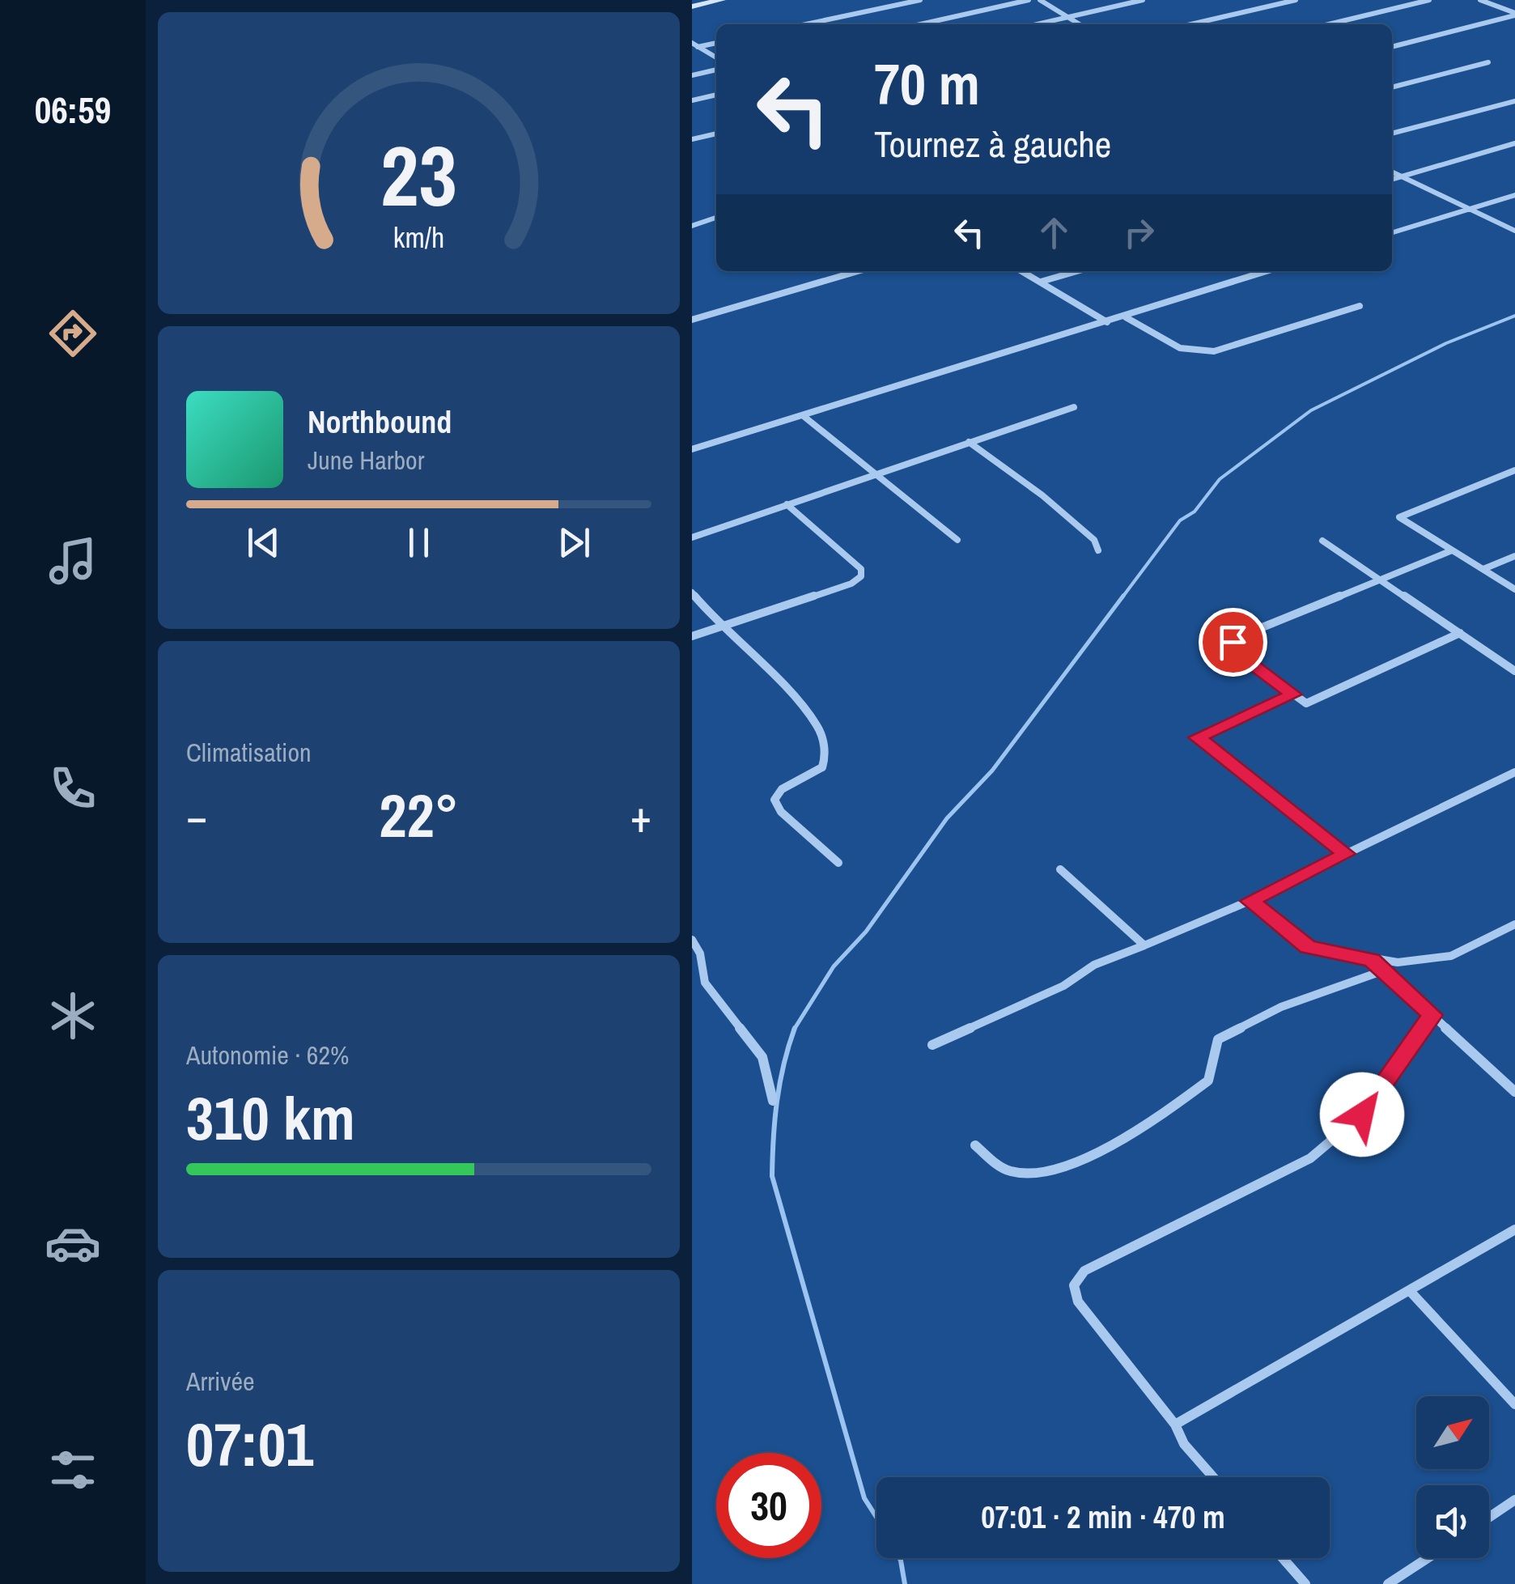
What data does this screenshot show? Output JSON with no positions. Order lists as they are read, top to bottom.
{
  "north": "top right",
  "page": {
    "tabs": "06:59",
    "turn": ["70 m", "Tournez à gauche"],
    "song": ["Northbound", "June Harbor"],
    "tile": [
      "Climatisation",
      ["Autonomie · 62%", "310 km"],
      ["Arrivée", "07:01"]
    ],
    "heat": ["−", "22°", "+"],
    "limit": "30",
    "trip": "07:01 · 2 min · 470 m",
    "gauge": ["23", "km/h"]
  }
}
